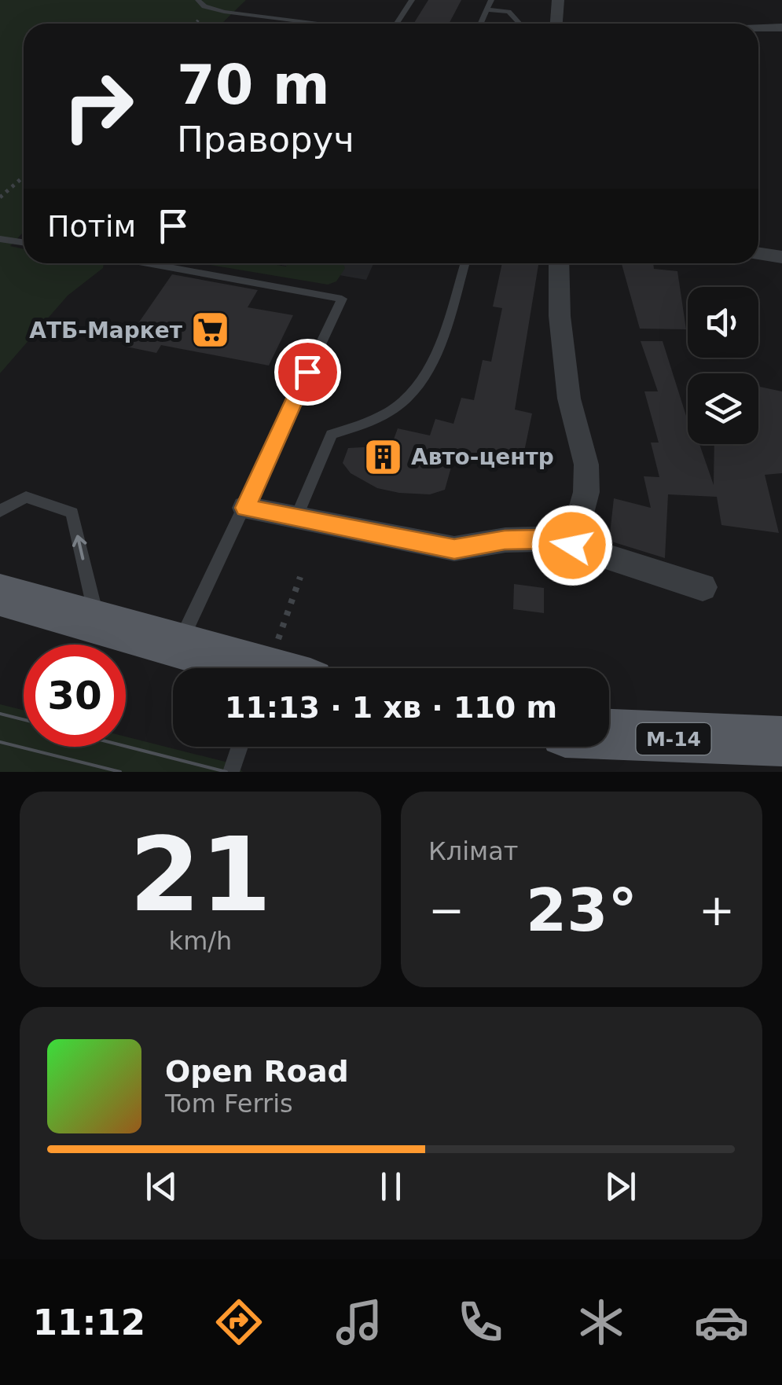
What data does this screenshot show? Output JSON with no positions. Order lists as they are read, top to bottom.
{
  "streets": {
    "main road": ["М-14"]
  },
  "places": {
    "supermarket": ["АТБ-Маркет"],
    "building": ["Авто-центр"]
  },
  "page": {
    "turn": ["70 m", "Праворуч"],
    "then": "Потім",
    "limit": "30",
    "trip": "11:13 · 1 хв · 110 m",
    "tile": [
      ["21", "km/h"],
      "Клімат"
    ],
    "heat": ["−", "23°", "+"],
    "song": ["Open Road", "Tom Ferris"],
    "tabs": "11:12"
  }
}
